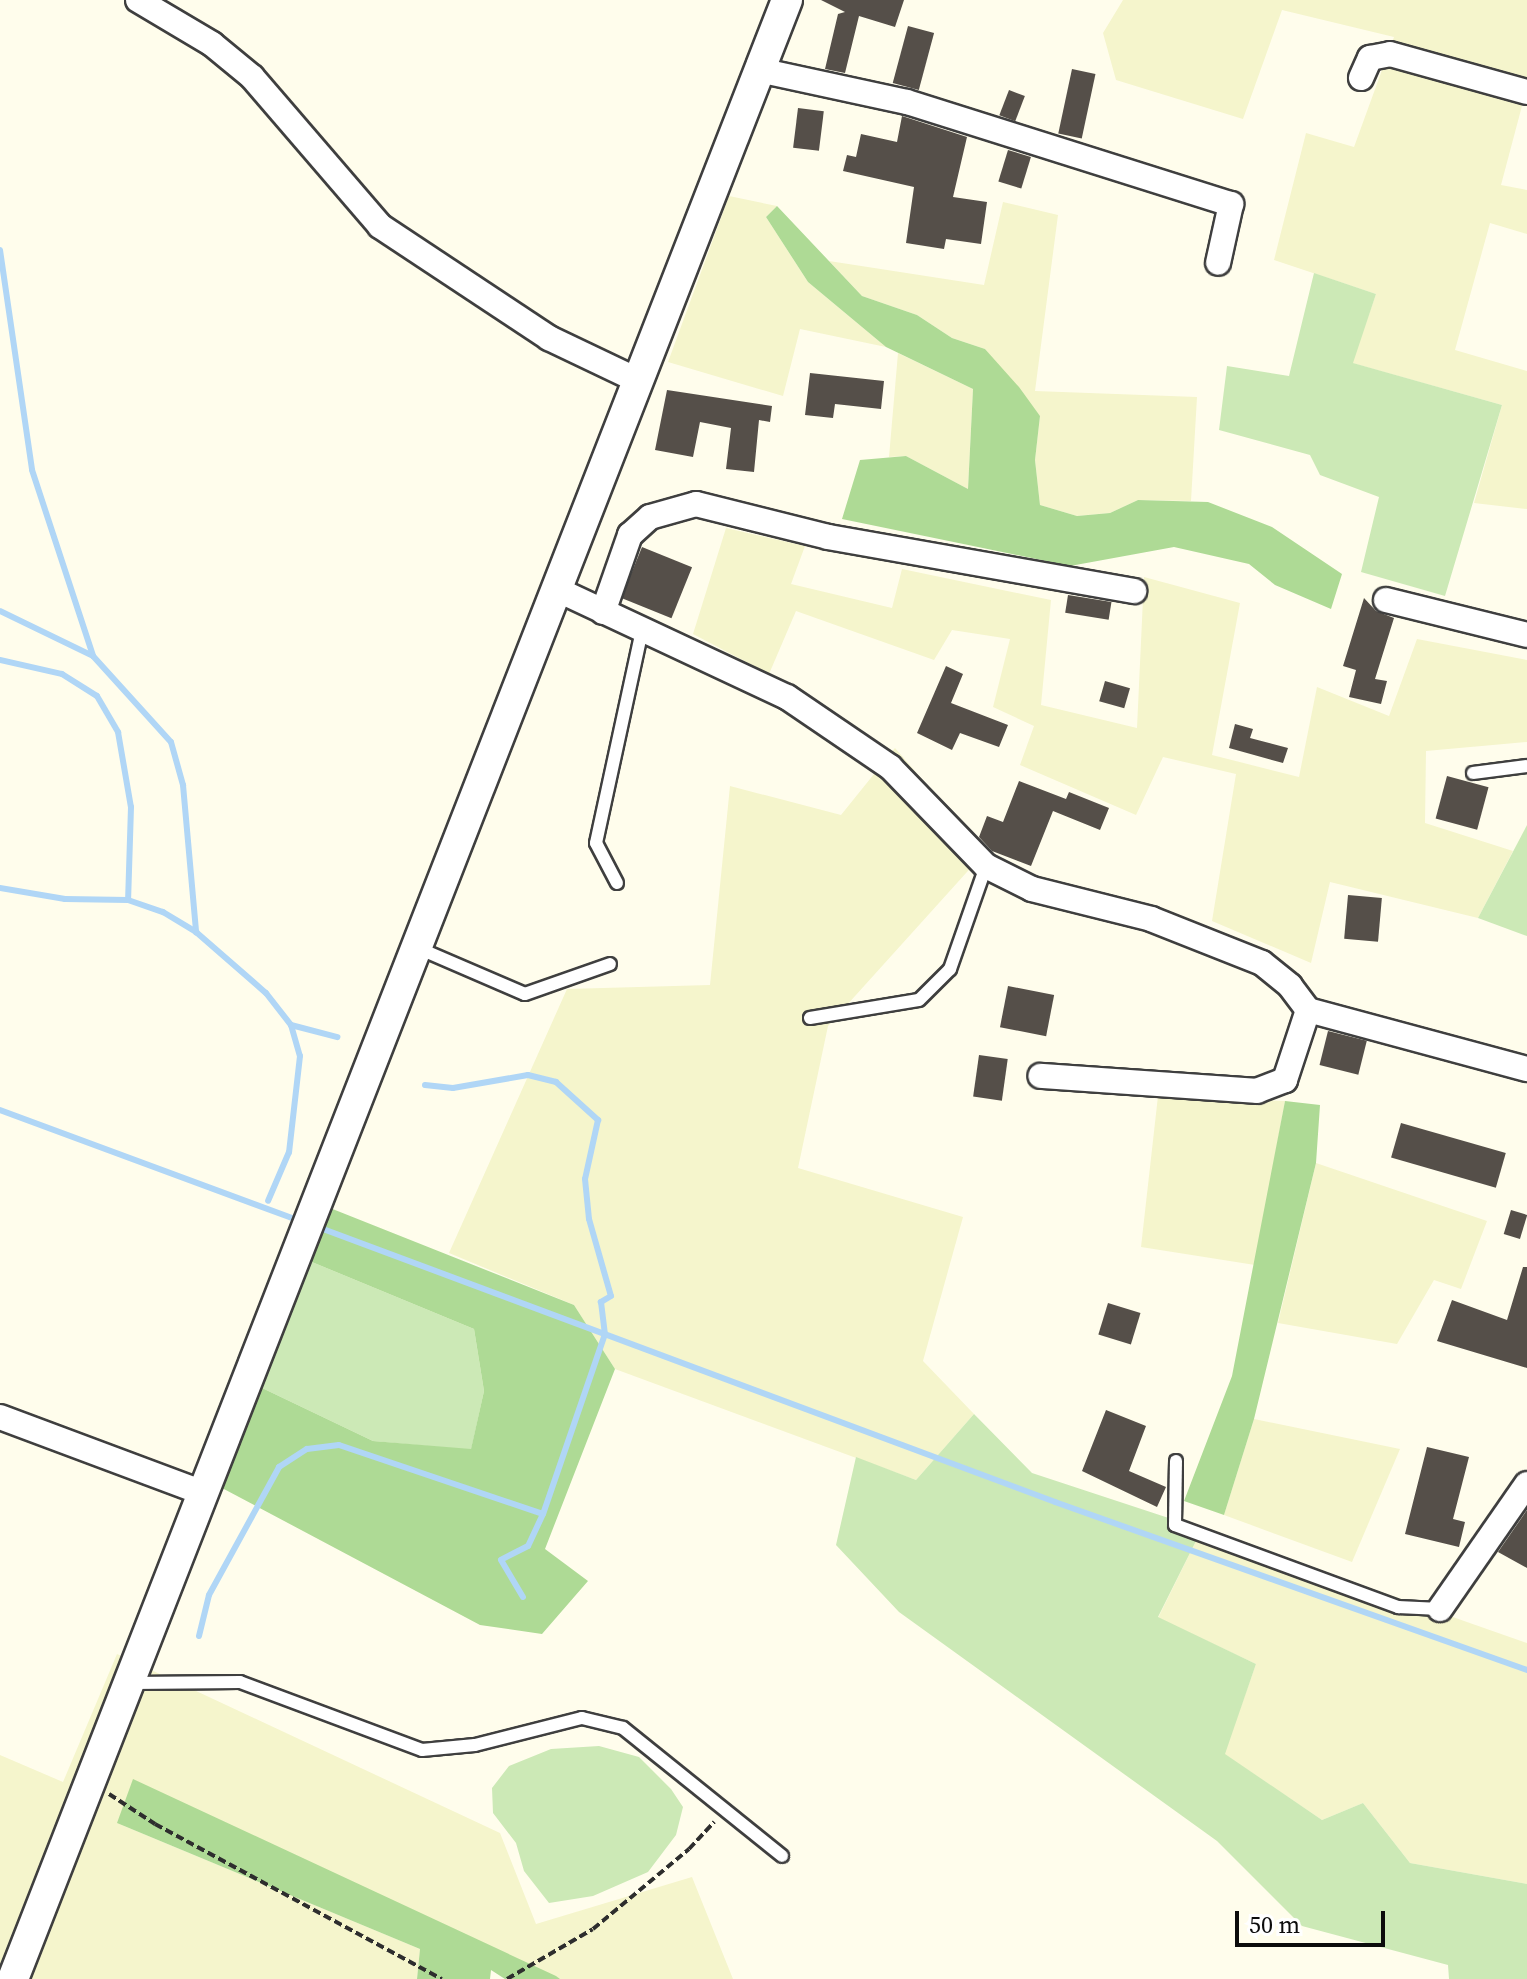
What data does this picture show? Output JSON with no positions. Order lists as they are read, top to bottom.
{
  "scale_bar": "50 m"
}
